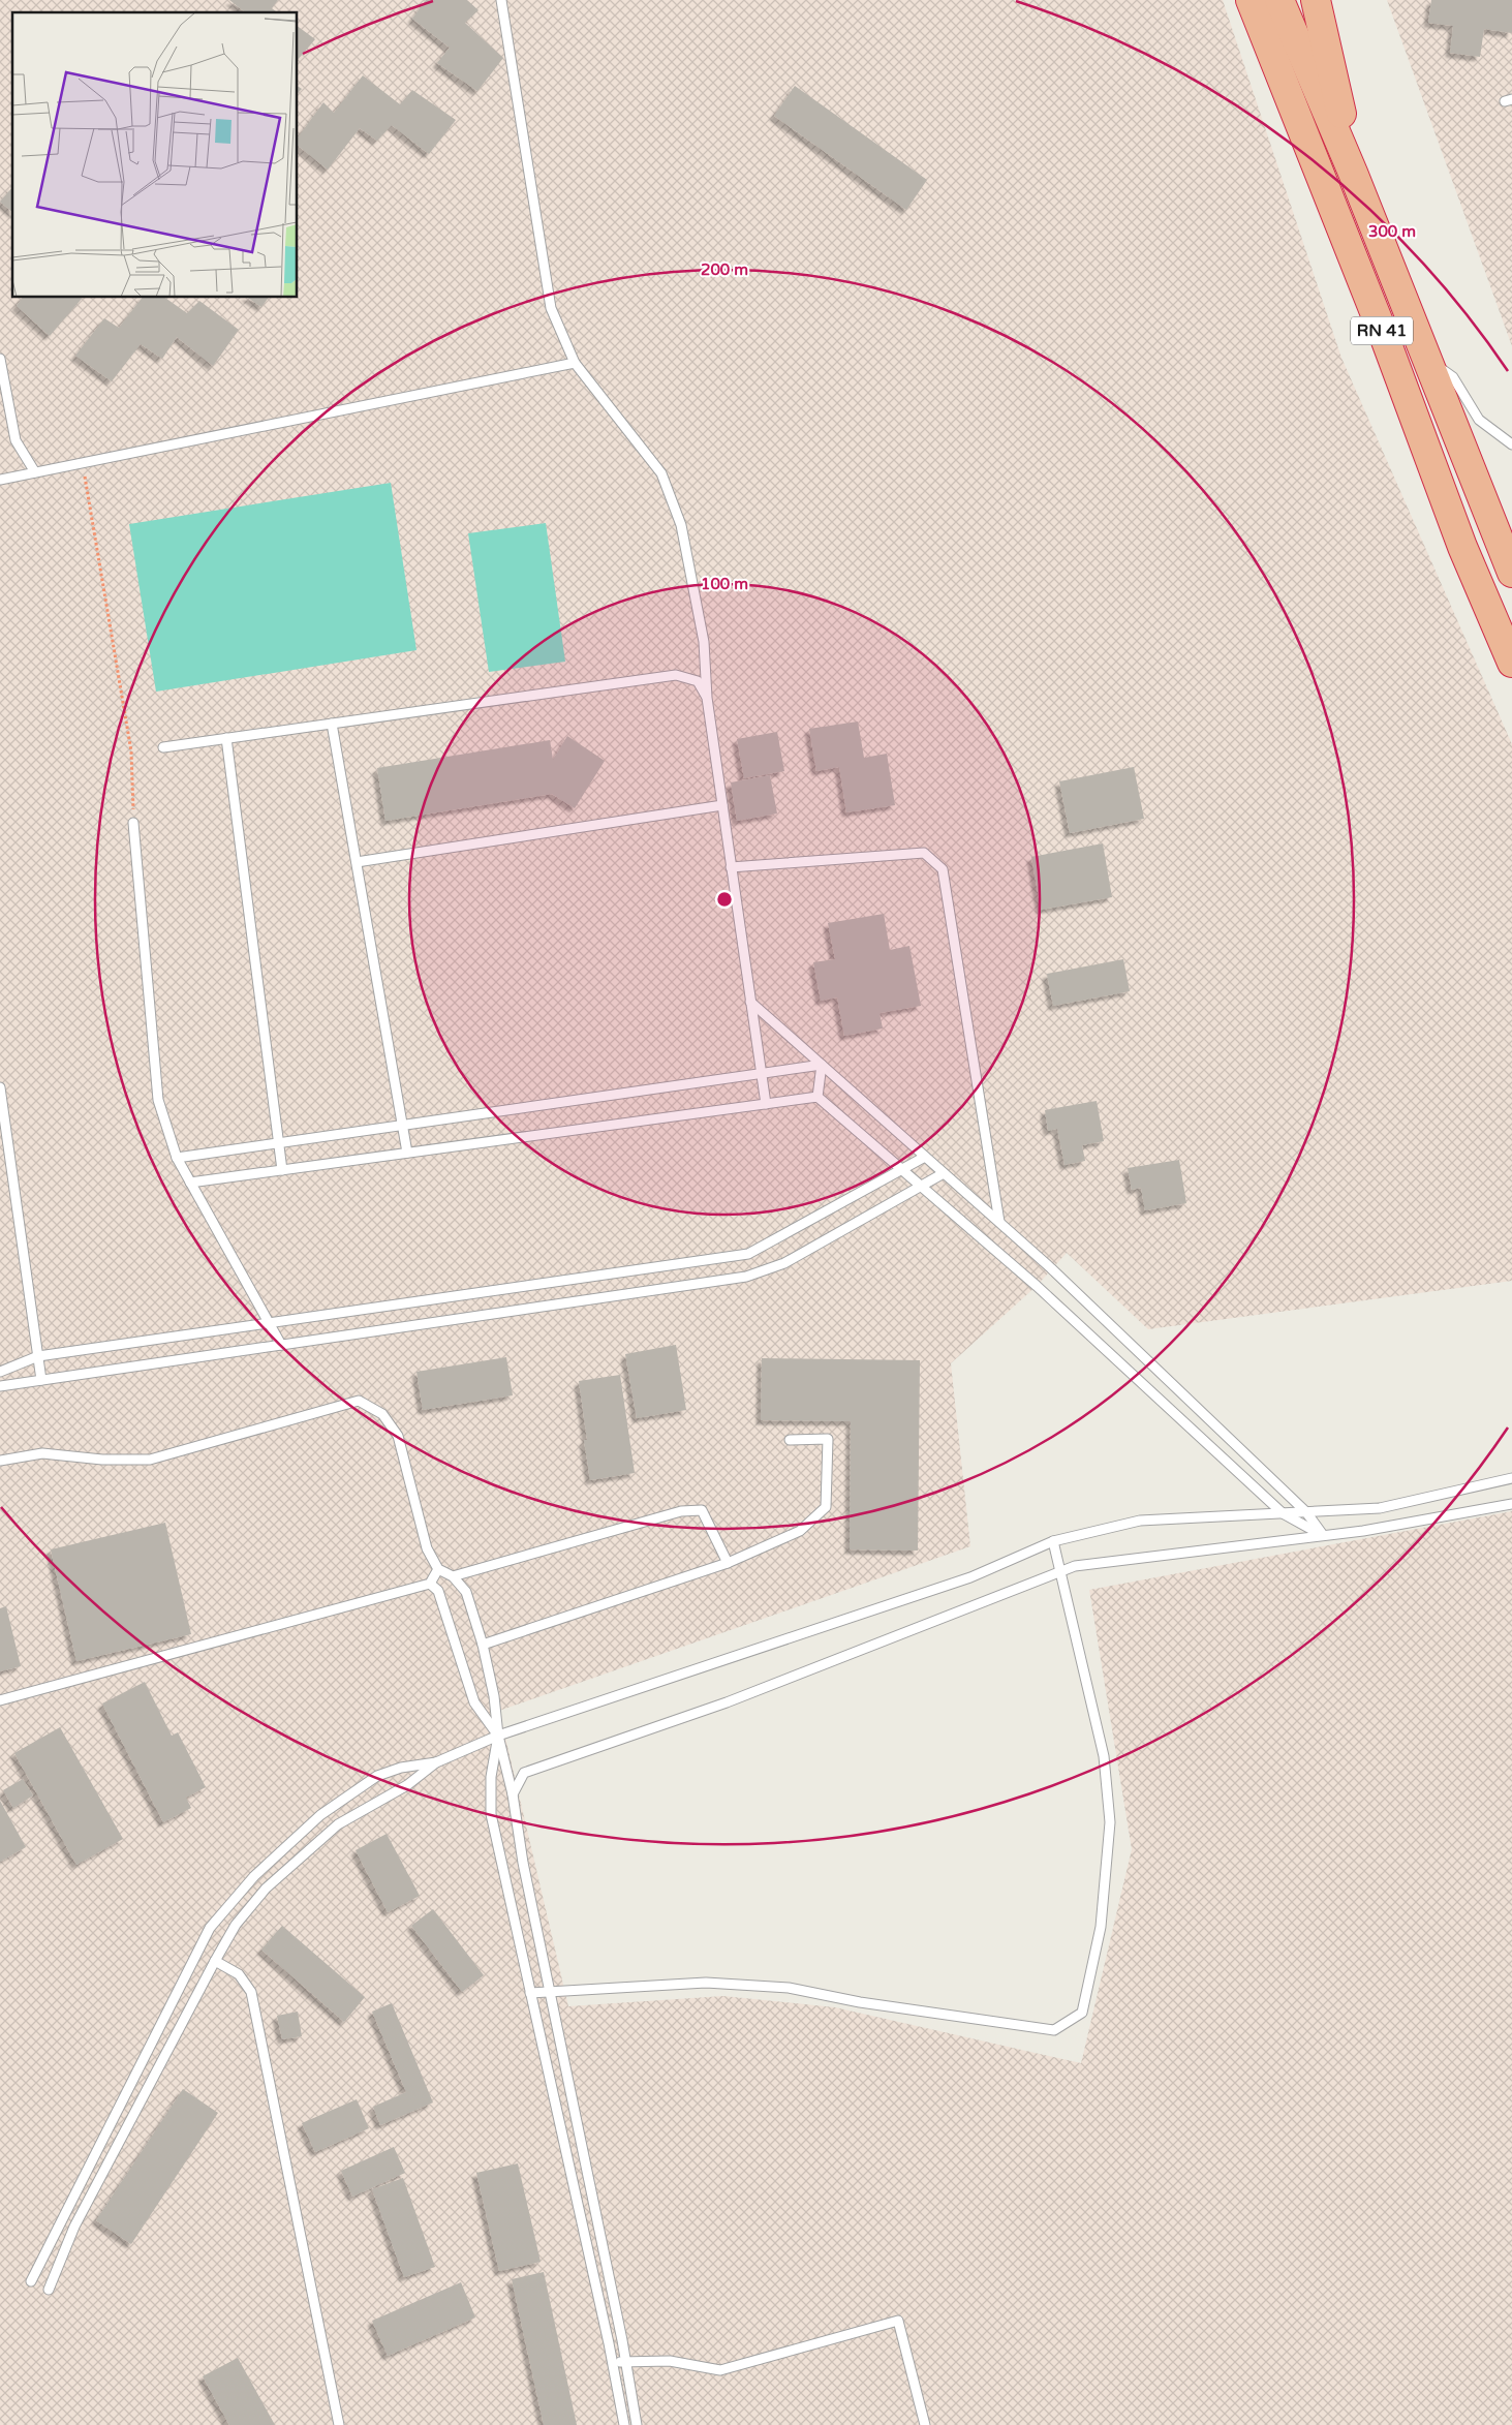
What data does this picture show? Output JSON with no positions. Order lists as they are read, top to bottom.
{
  "streets": {
    "highway": ["RN 41"]
  },
  "rings": ["300 m", "200 m", "100 m"]
}
